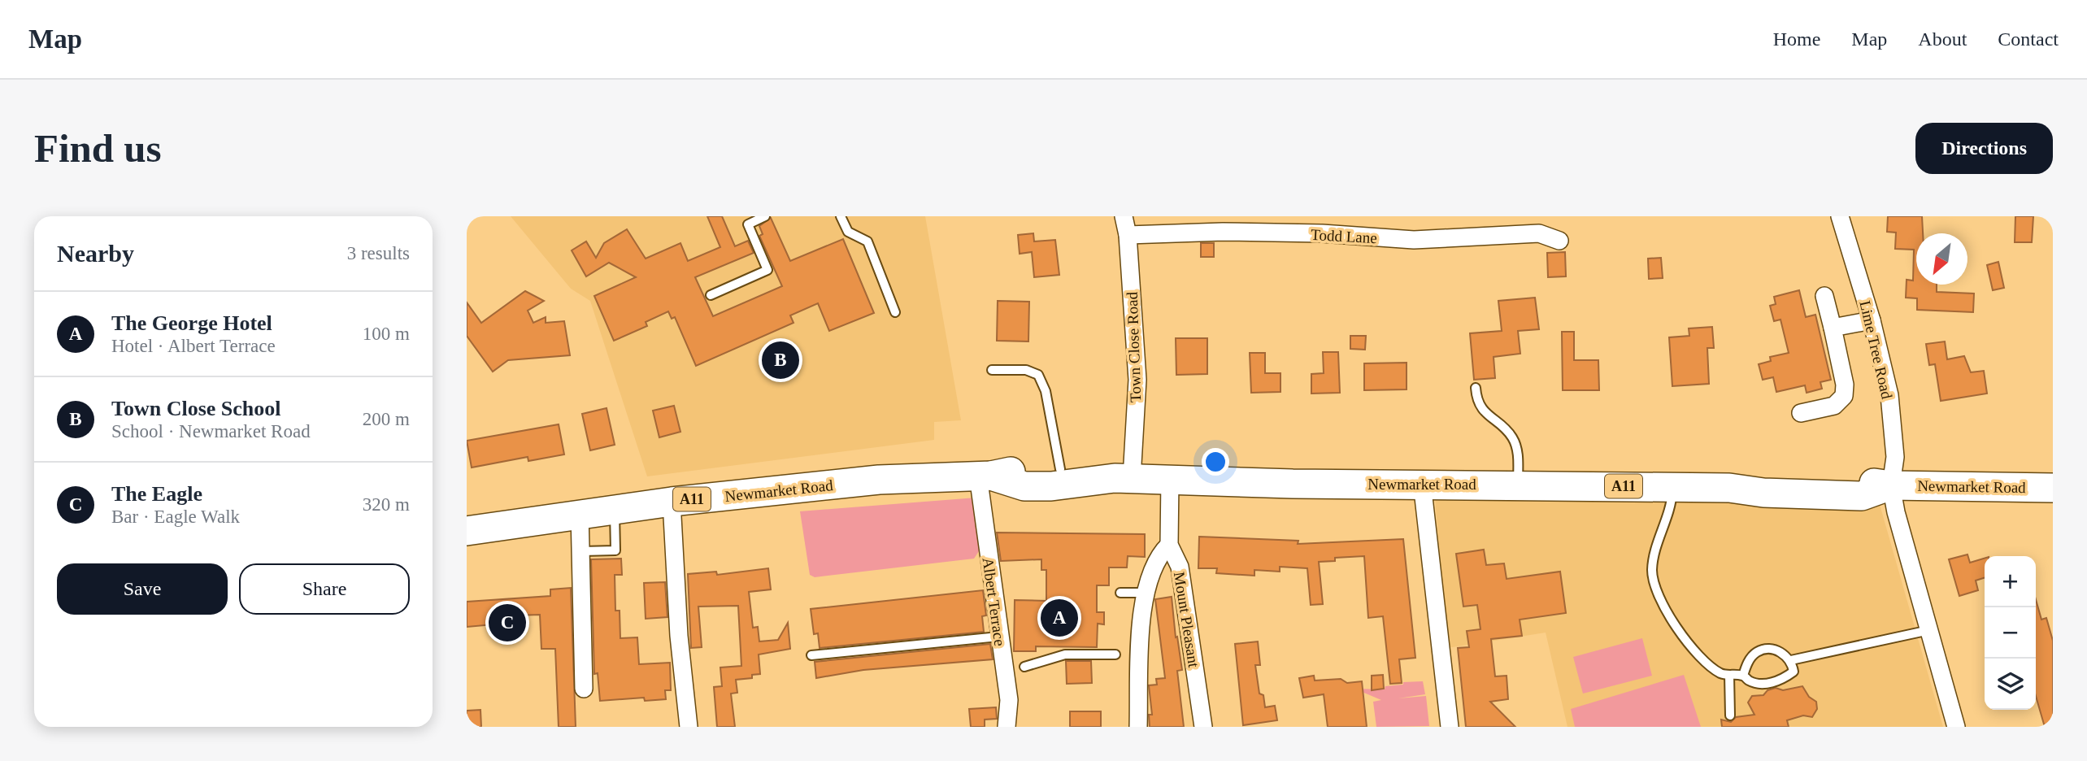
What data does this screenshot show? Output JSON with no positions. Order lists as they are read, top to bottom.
{
  "streets": {
    "main road": ["Newmarket Road", "A11"],
    "street": [
      "Todd Lane",
      "Town Close Road",
      "Lime Tree Road",
      "Albert Terrace",
      "Mount Pleasant"
    ]
  },
  "crossings": [
    ["Todd Lane", "Town Close Road"],
    ["Town Close Road", "Newmarket Road"],
    ["Lime Tree Road", "Newmarket Road"],
    ["Newmarket Road", "Albert Terrace"],
    ["Newmarket Road", "Mount Pleasant"]
  ],
  "north": "bottom left",
  "page": {
    "header": "Map",
    "nav": [
      "Home",
      "Map",
      "About",
      "Contact"
    ],
    "buttons": [
      "Directions",
      ["Save", "Share"]
    ],
    "title": "Find us",
    "heading": ["Nearby", "3 results"],
    "list": [
      {
        "mark": "A",
        "name": "The George Hotel",
        "note": "Hotel · Albert Terrace",
        "value": "100 m"
      },
      {
        "mark": "B",
        "name": "Town Close School",
        "note": "School · Newmarket Road",
        "value": "200 m"
      },
      {
        "mark": "C",
        "name": "The Eagle",
        "note": "Bar · Eagle Walk",
        "value": "320 m"
      }
    ],
    "pins": ["B", "A", "C"],
    "map_buttons": ["+", "−"]
  }
}
